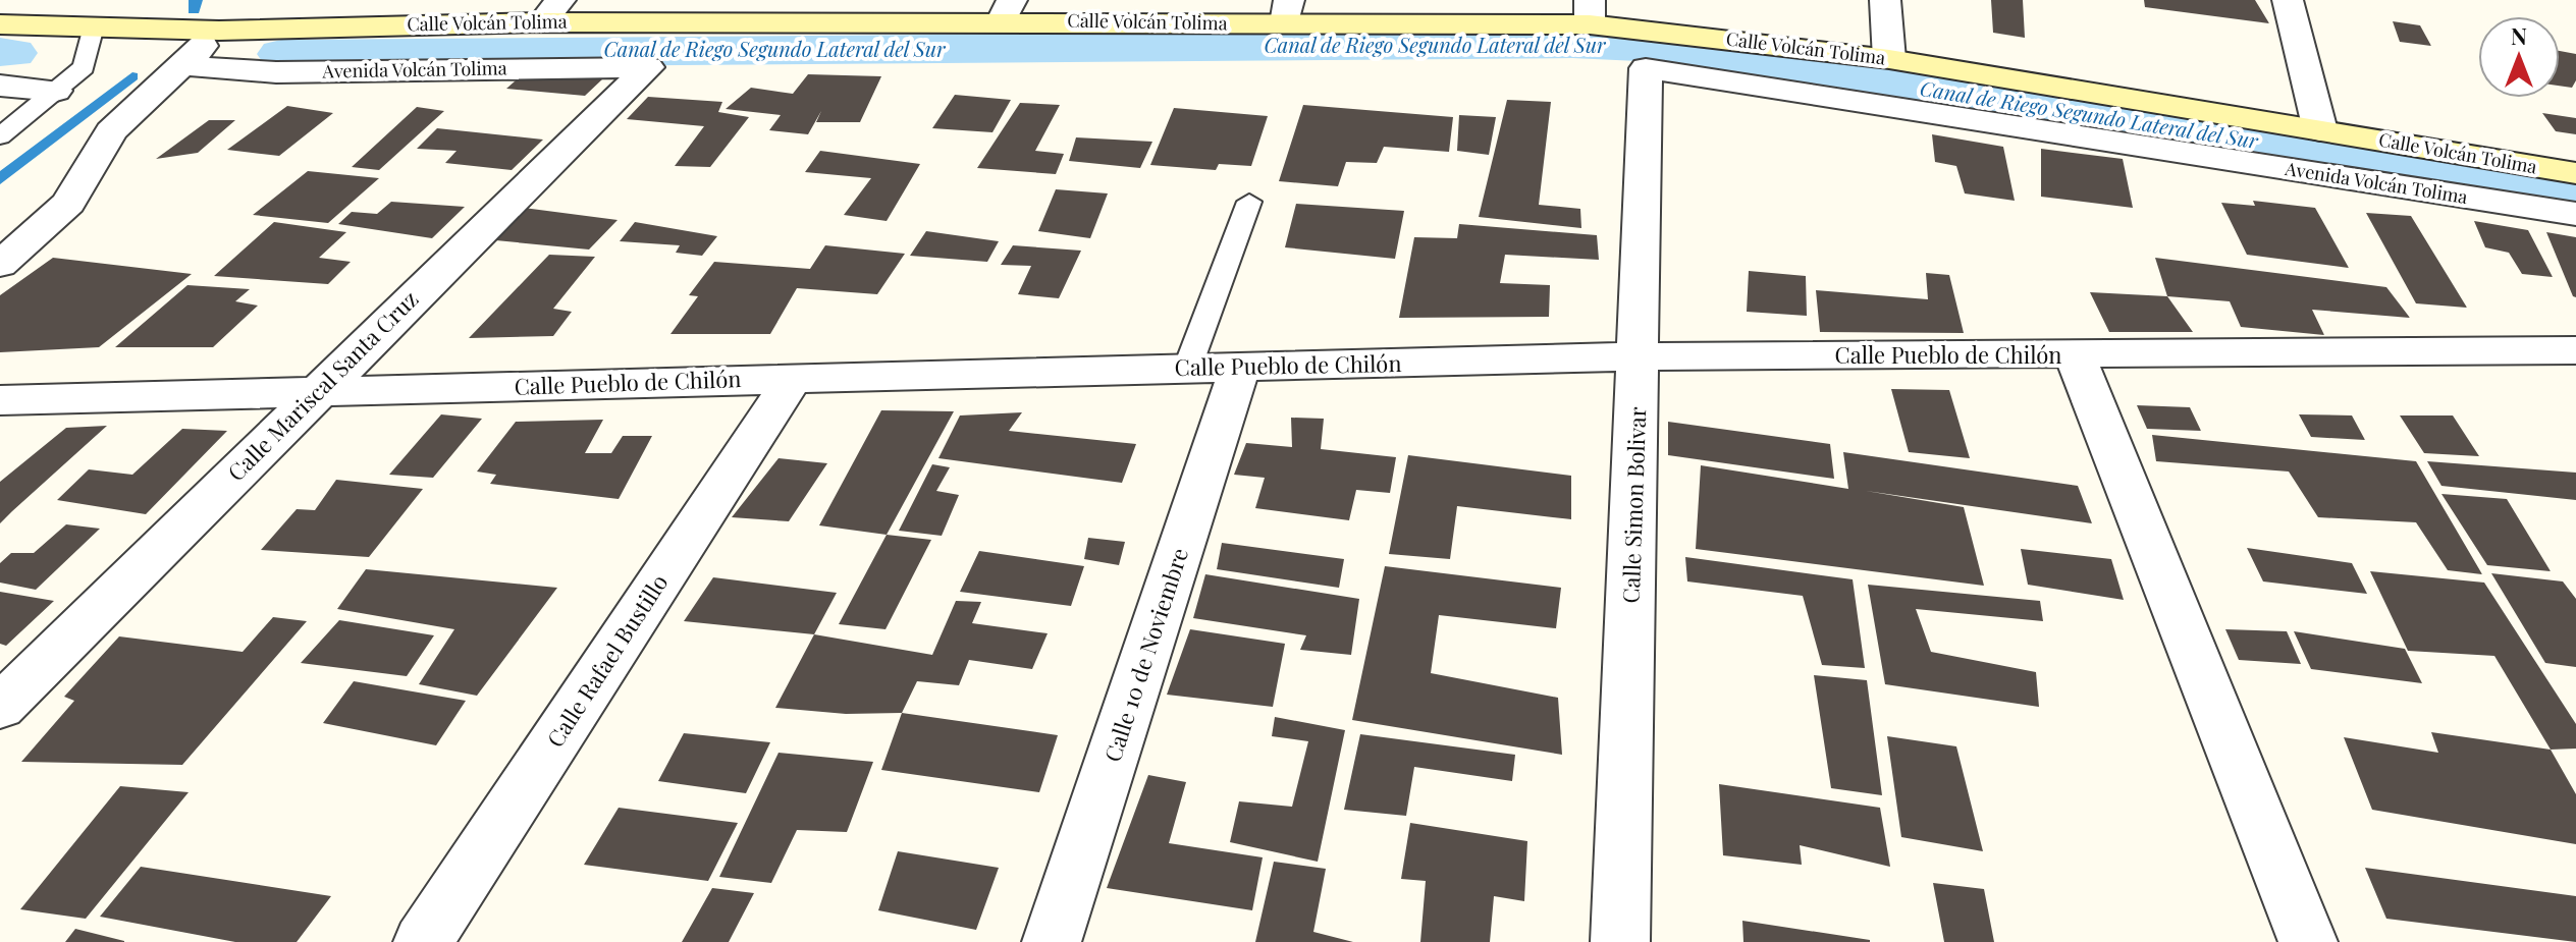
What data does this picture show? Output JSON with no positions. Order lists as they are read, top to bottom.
{
  "streets": {
    "street": [
      "Calle Volcán Tolima",
      "Avenida Volcán Tolima",
      "Calle Pueblo de Chilón",
      "Calle Mariscal Santa Cruz",
      "Calle Simon Bolivar",
      "Calle 10 de Noviembre",
      "Calle Rafael Bustillo"
    ]
  },
  "crossings": [
    ["Avenida Volcán Tolima", "Calle Mariscal Santa Cruz"],
    ["Avenida Volcán Tolima", "Calle Simon Bolivar"],
    ["Calle Pueblo de Chilón", "Calle Mariscal Santa Cruz"],
    ["Calle Pueblo de Chilón", "Calle Simon Bolivar"],
    ["Calle Pueblo de Chilón", "Calle 10 de Noviembre"],
    ["Calle Pueblo de Chilón", "Calle Rafael Bustillo"]
  ],
  "water": ["Canal de Riego Segundo Lateral del Sur"],
  "north": "top"
}
